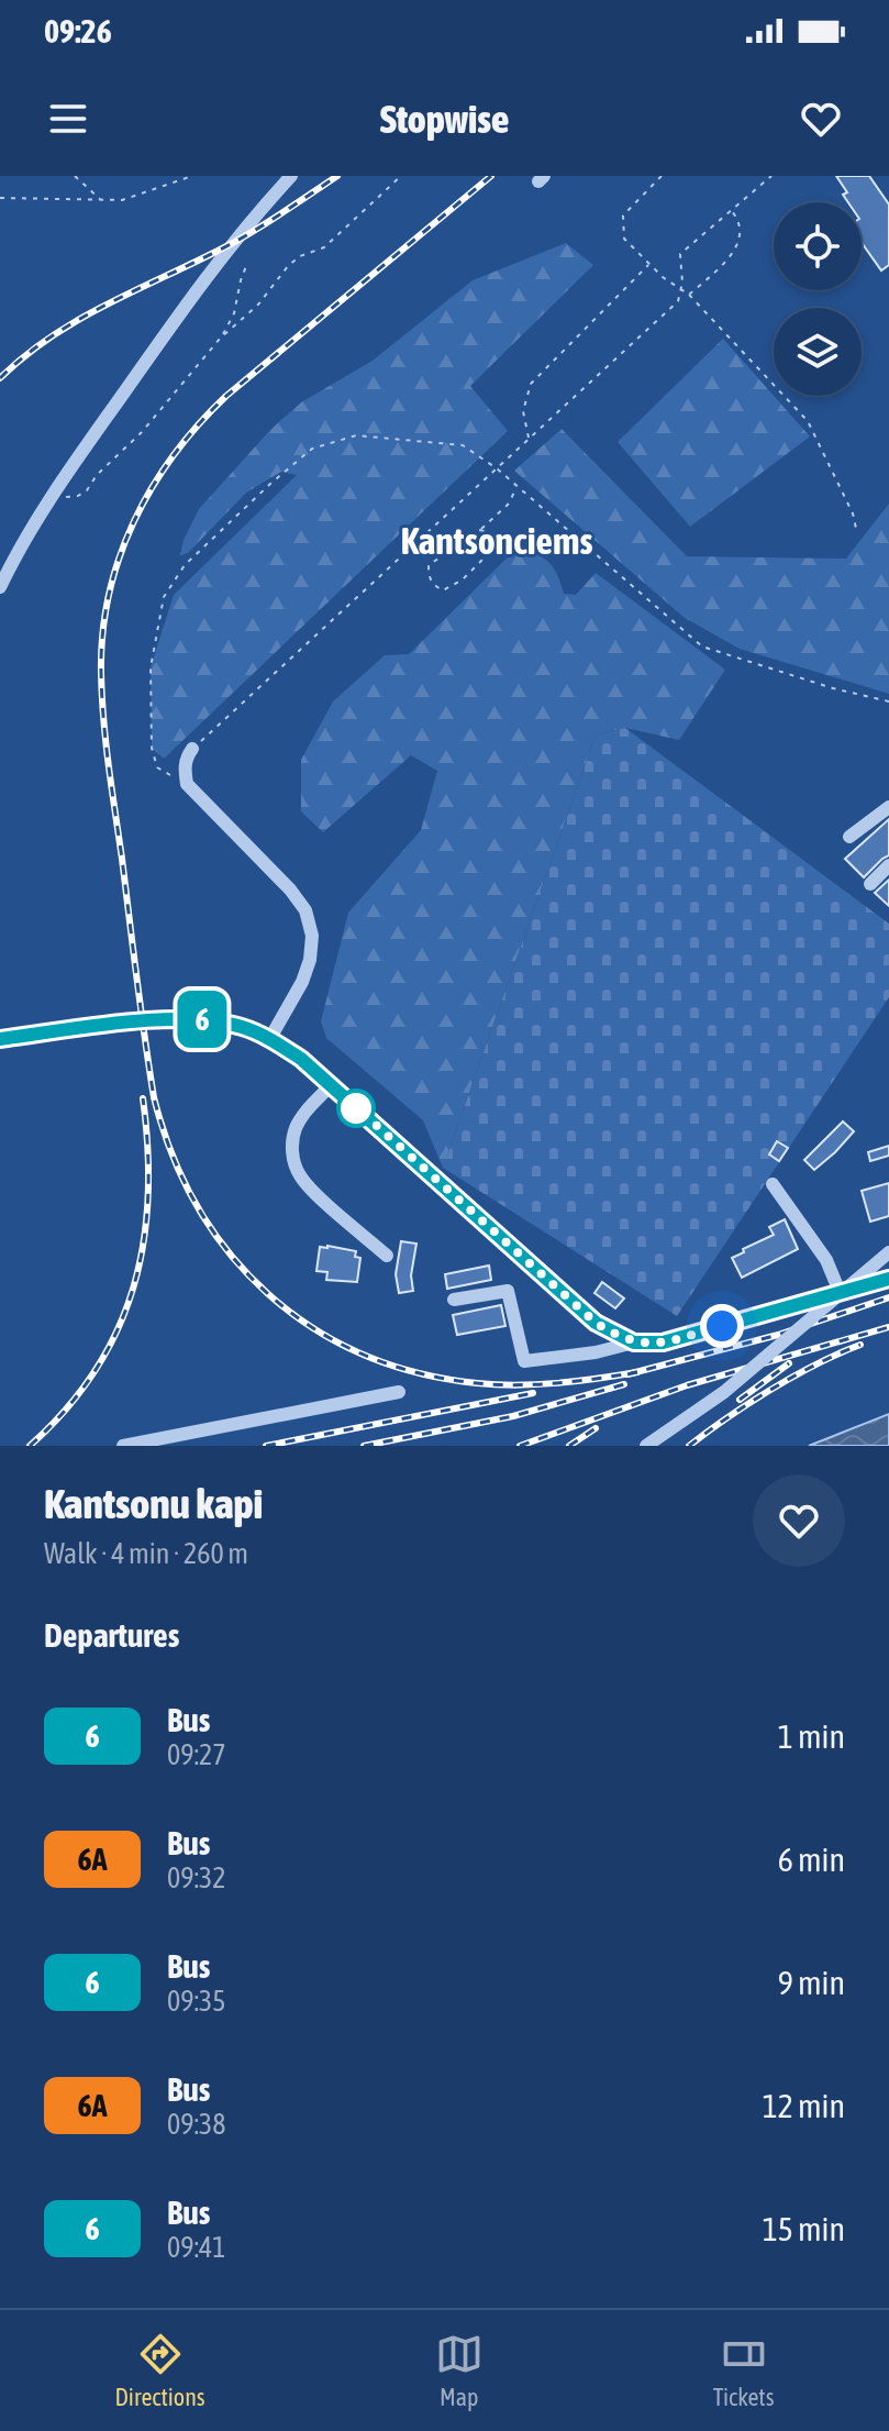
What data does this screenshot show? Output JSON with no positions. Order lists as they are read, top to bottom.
{
  "districts": ["Kantsonciems"],
  "lines": ["bus line 6"],
  "page": {
    "status": "09:26",
    "header": "Stopwise",
    "on_map": "6",
    "heading": [
      ["Kantsonu kapi", "Walk · 4 min · 260 m"],
      "Departures"
    ],
    "list": [
      {
        "mark": "6",
        "name": "Bus",
        "note": "09:27",
        "value": "1 min"
      },
      {
        "mark": "6A",
        "name": "Bus",
        "note": "09:32",
        "value": "6 min"
      },
      {
        "mark": "6",
        "name": "Bus",
        "note": "09:35",
        "value": "9 min"
      },
      {
        "mark": "6A",
        "name": "Bus",
        "note": "09:38",
        "value": "12 min"
      },
      {
        "mark": "6",
        "name": "Bus",
        "note": "09:41",
        "value": "15 min"
      }
    ],
    "tabs": ["Directions", "Map", "Tickets"]
  }
}
